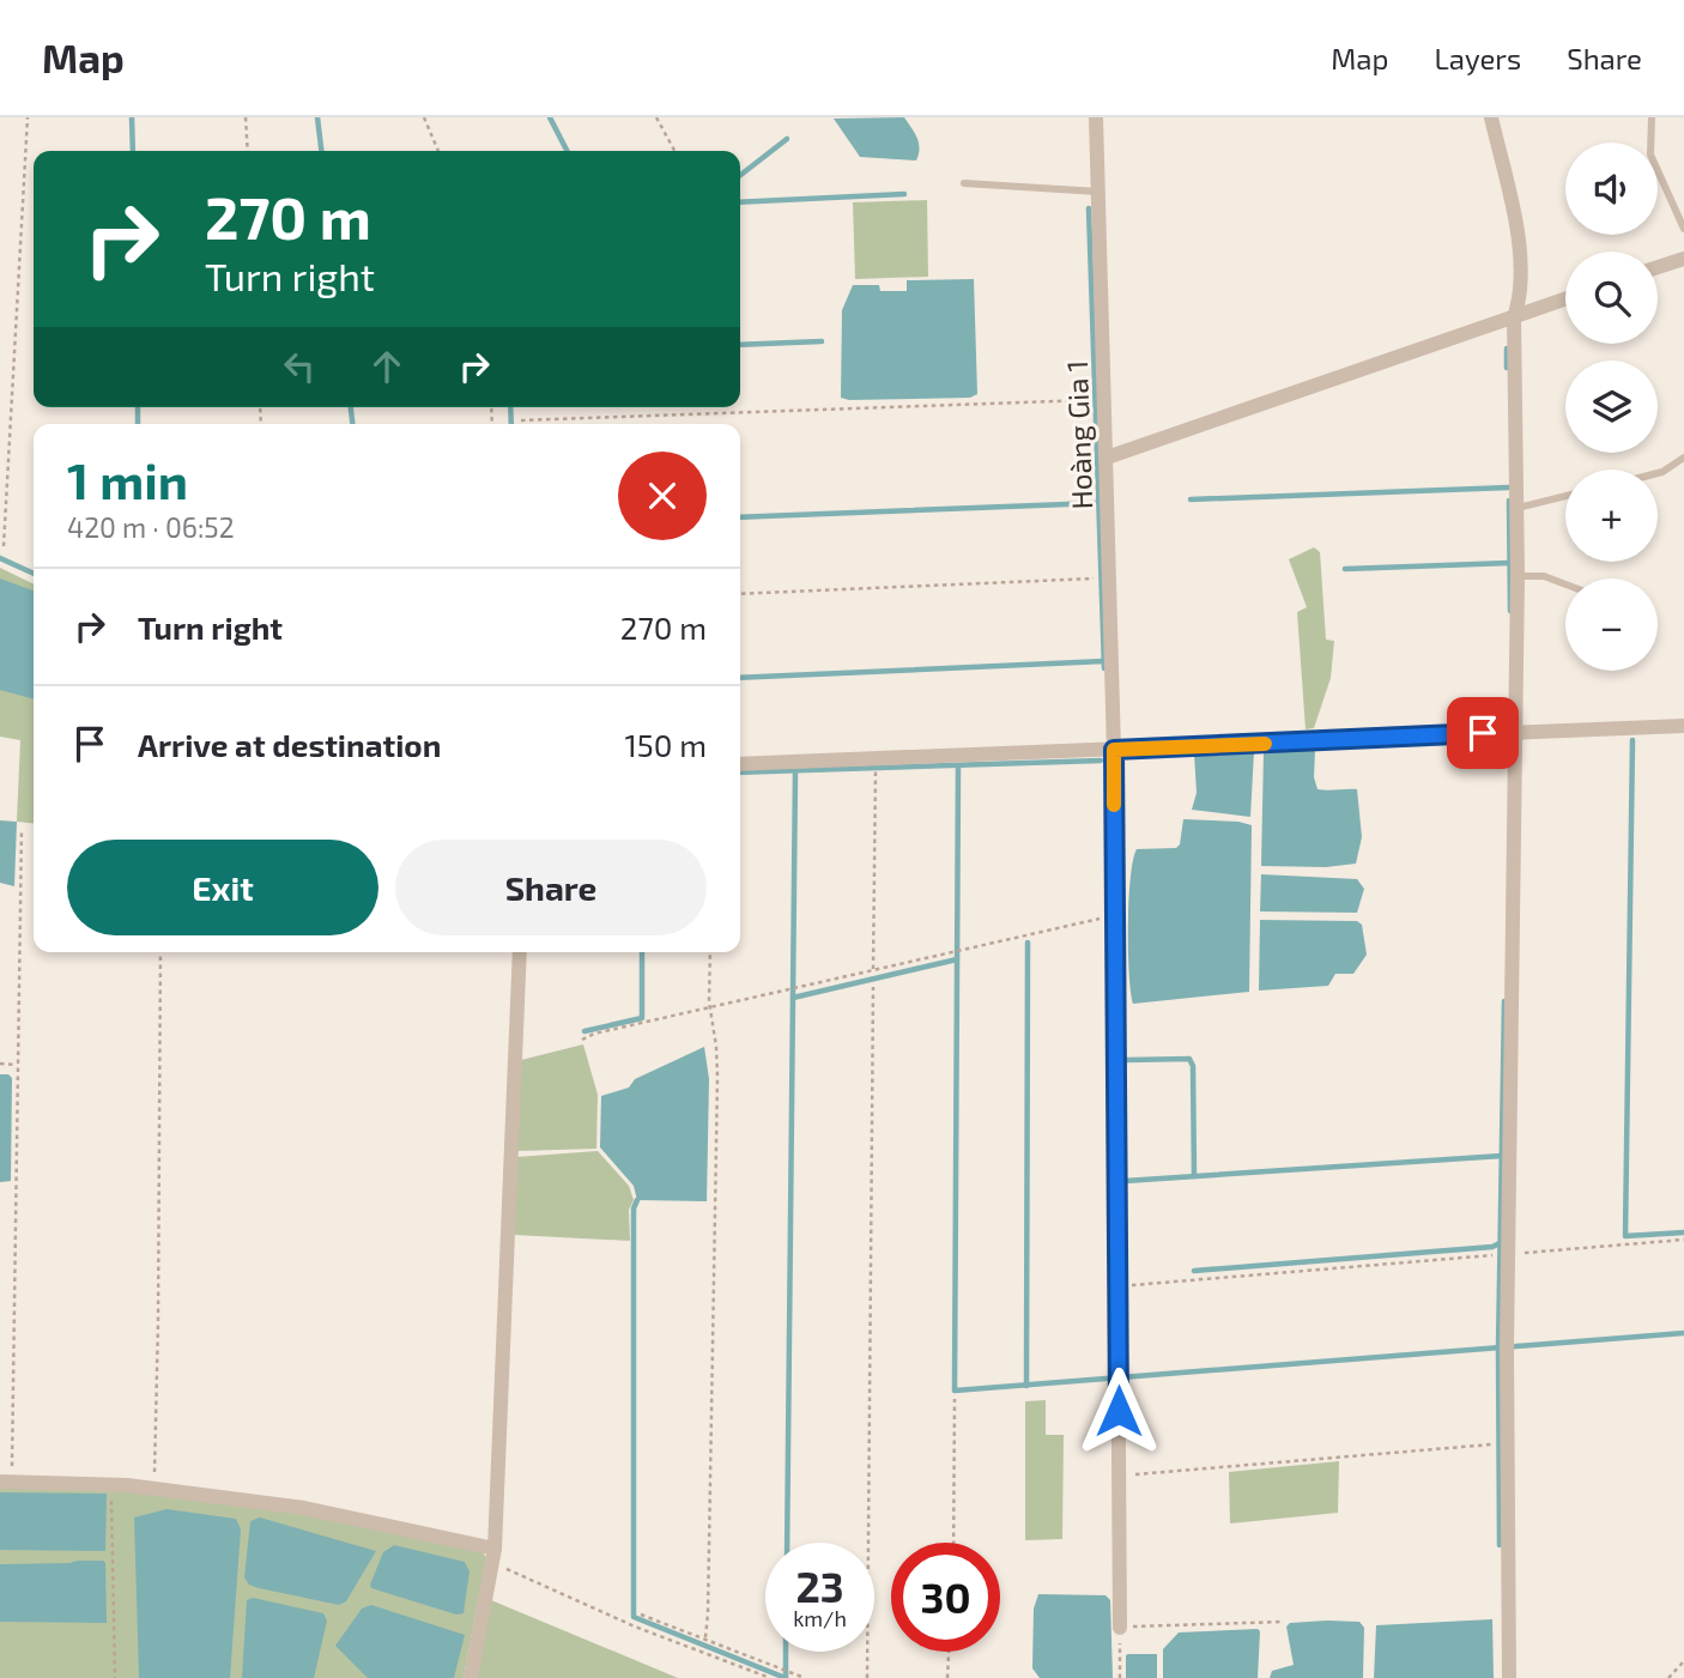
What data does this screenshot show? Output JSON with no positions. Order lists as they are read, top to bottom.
{
  "streets": {
    "street": ["Hoàng Gia 1"]
  },
  "page": {
    "header": "Map",
    "nav": ["Map", "Layers", "Share"],
    "map_buttons": ["+", "−"],
    "turn": ["270 m", "Turn right"],
    "heading": ["1 min", "420 m · 06:52"],
    "list": [
      {
        "name": "Turn right",
        "value": "270 m"
      },
      {
        "name": "Arrive at destination",
        "value": "150 m"
      }
    ],
    "buttons": ["Exit", "Share"],
    "speed": "23 km/h",
    "limit": "30"
  }
}
